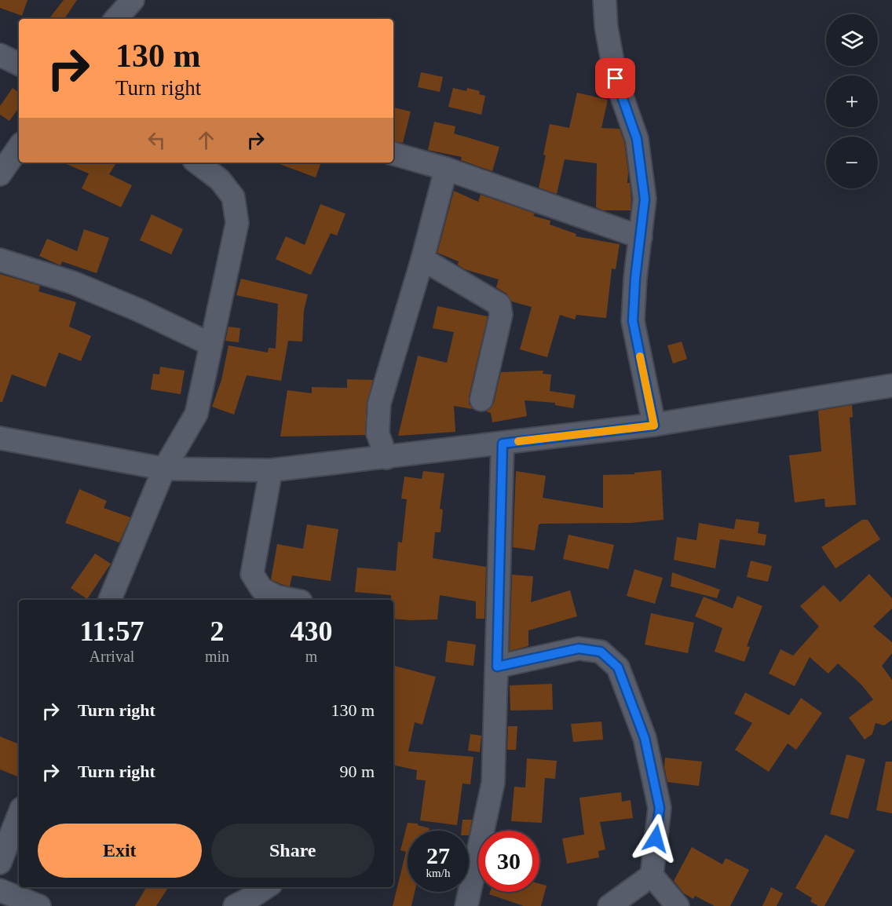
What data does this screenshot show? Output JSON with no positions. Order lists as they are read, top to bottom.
{
  "page": {
    "map_buttons": ["+", "−"],
    "turn": ["130 m", "Turn right"],
    "eta": [
      "11:57",
      "Arrival",
      "2",
      "min",
      "430",
      "m"
    ],
    "list": [
      {
        "name": "Turn right",
        "value": "130 m"
      },
      {
        "name": "Turn right",
        "value": "90 m"
      }
    ],
    "buttons": ["Exit", "Share"],
    "speed": "27 km/h",
    "limit": "30"
  }
}
